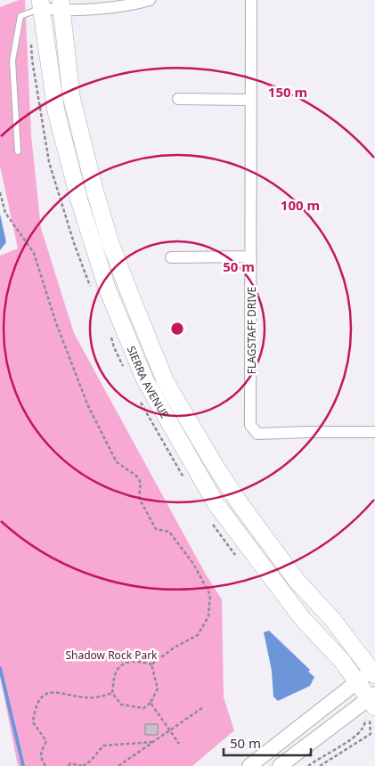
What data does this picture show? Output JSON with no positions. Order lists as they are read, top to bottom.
{
  "streets": {
    "main road": ["SIERRA AVENUE"],
    "street": ["FLAGSTAFF DRIVE"]
  },
  "parks": ["Shadow Rock Park"],
  "scale_bar": "50 m",
  "rings": ["150 m", "100 m", "50 m"]
}
